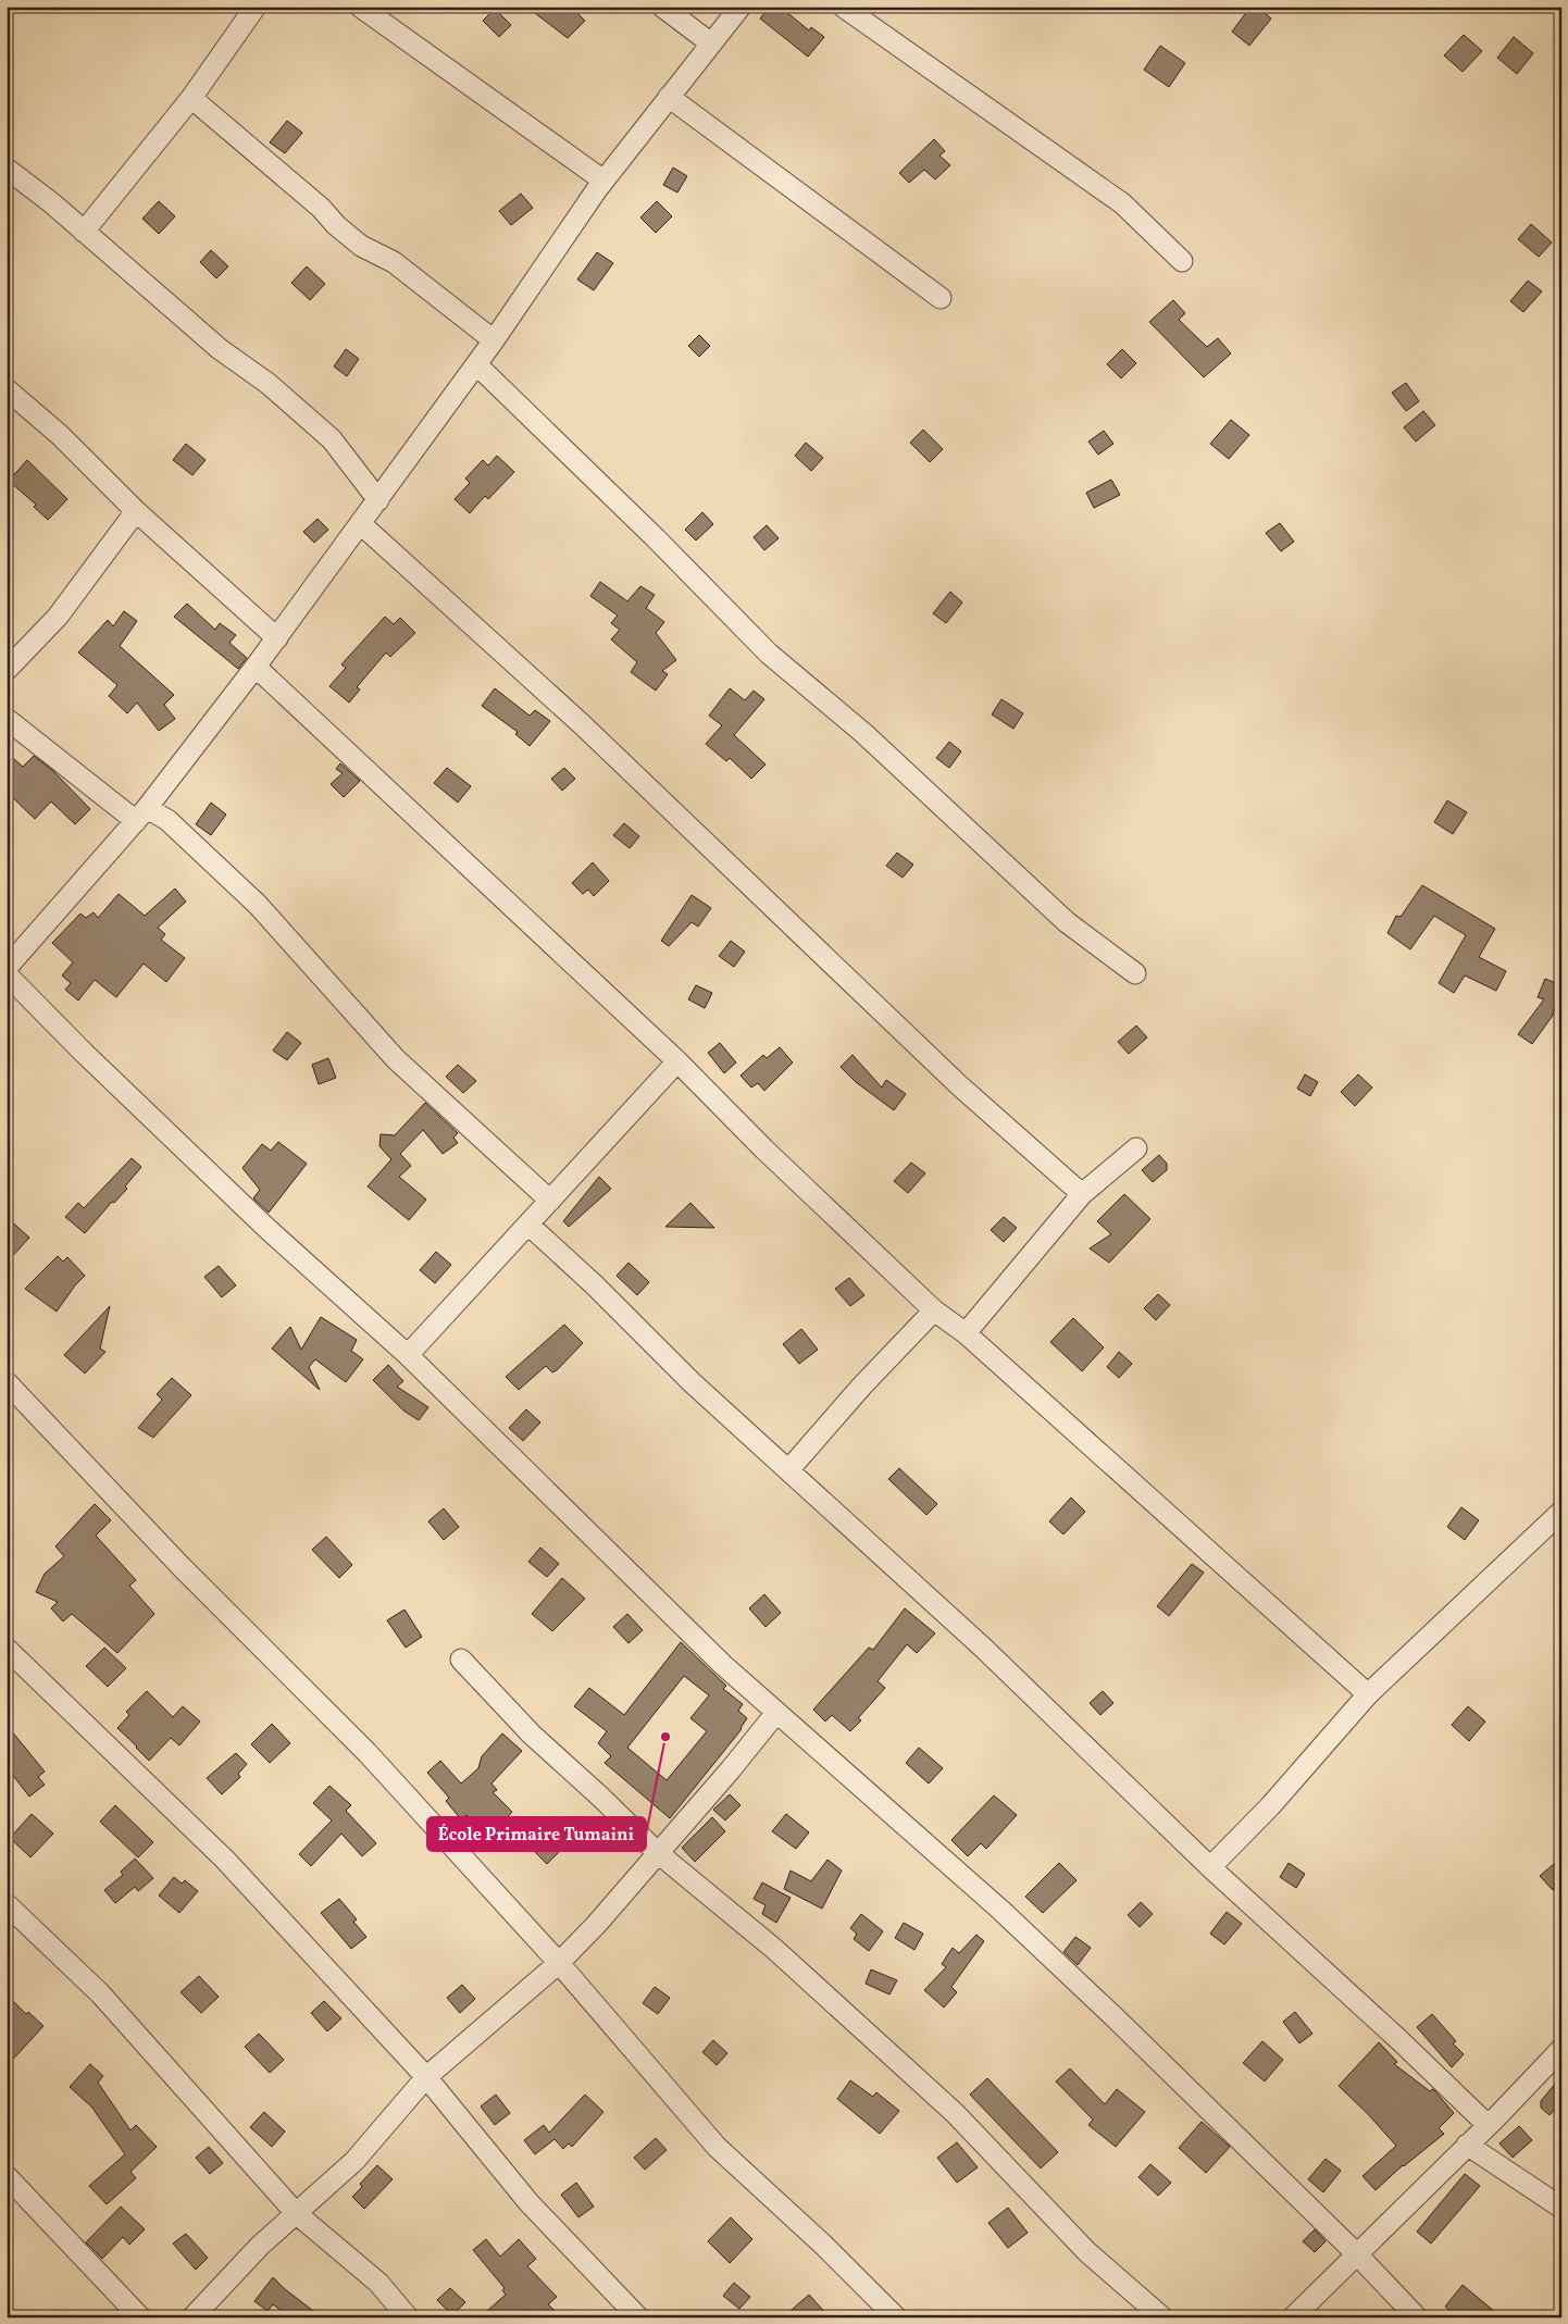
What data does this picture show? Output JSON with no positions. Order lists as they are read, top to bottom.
{
  "places": ["École Primaire Tumaini"]
}
